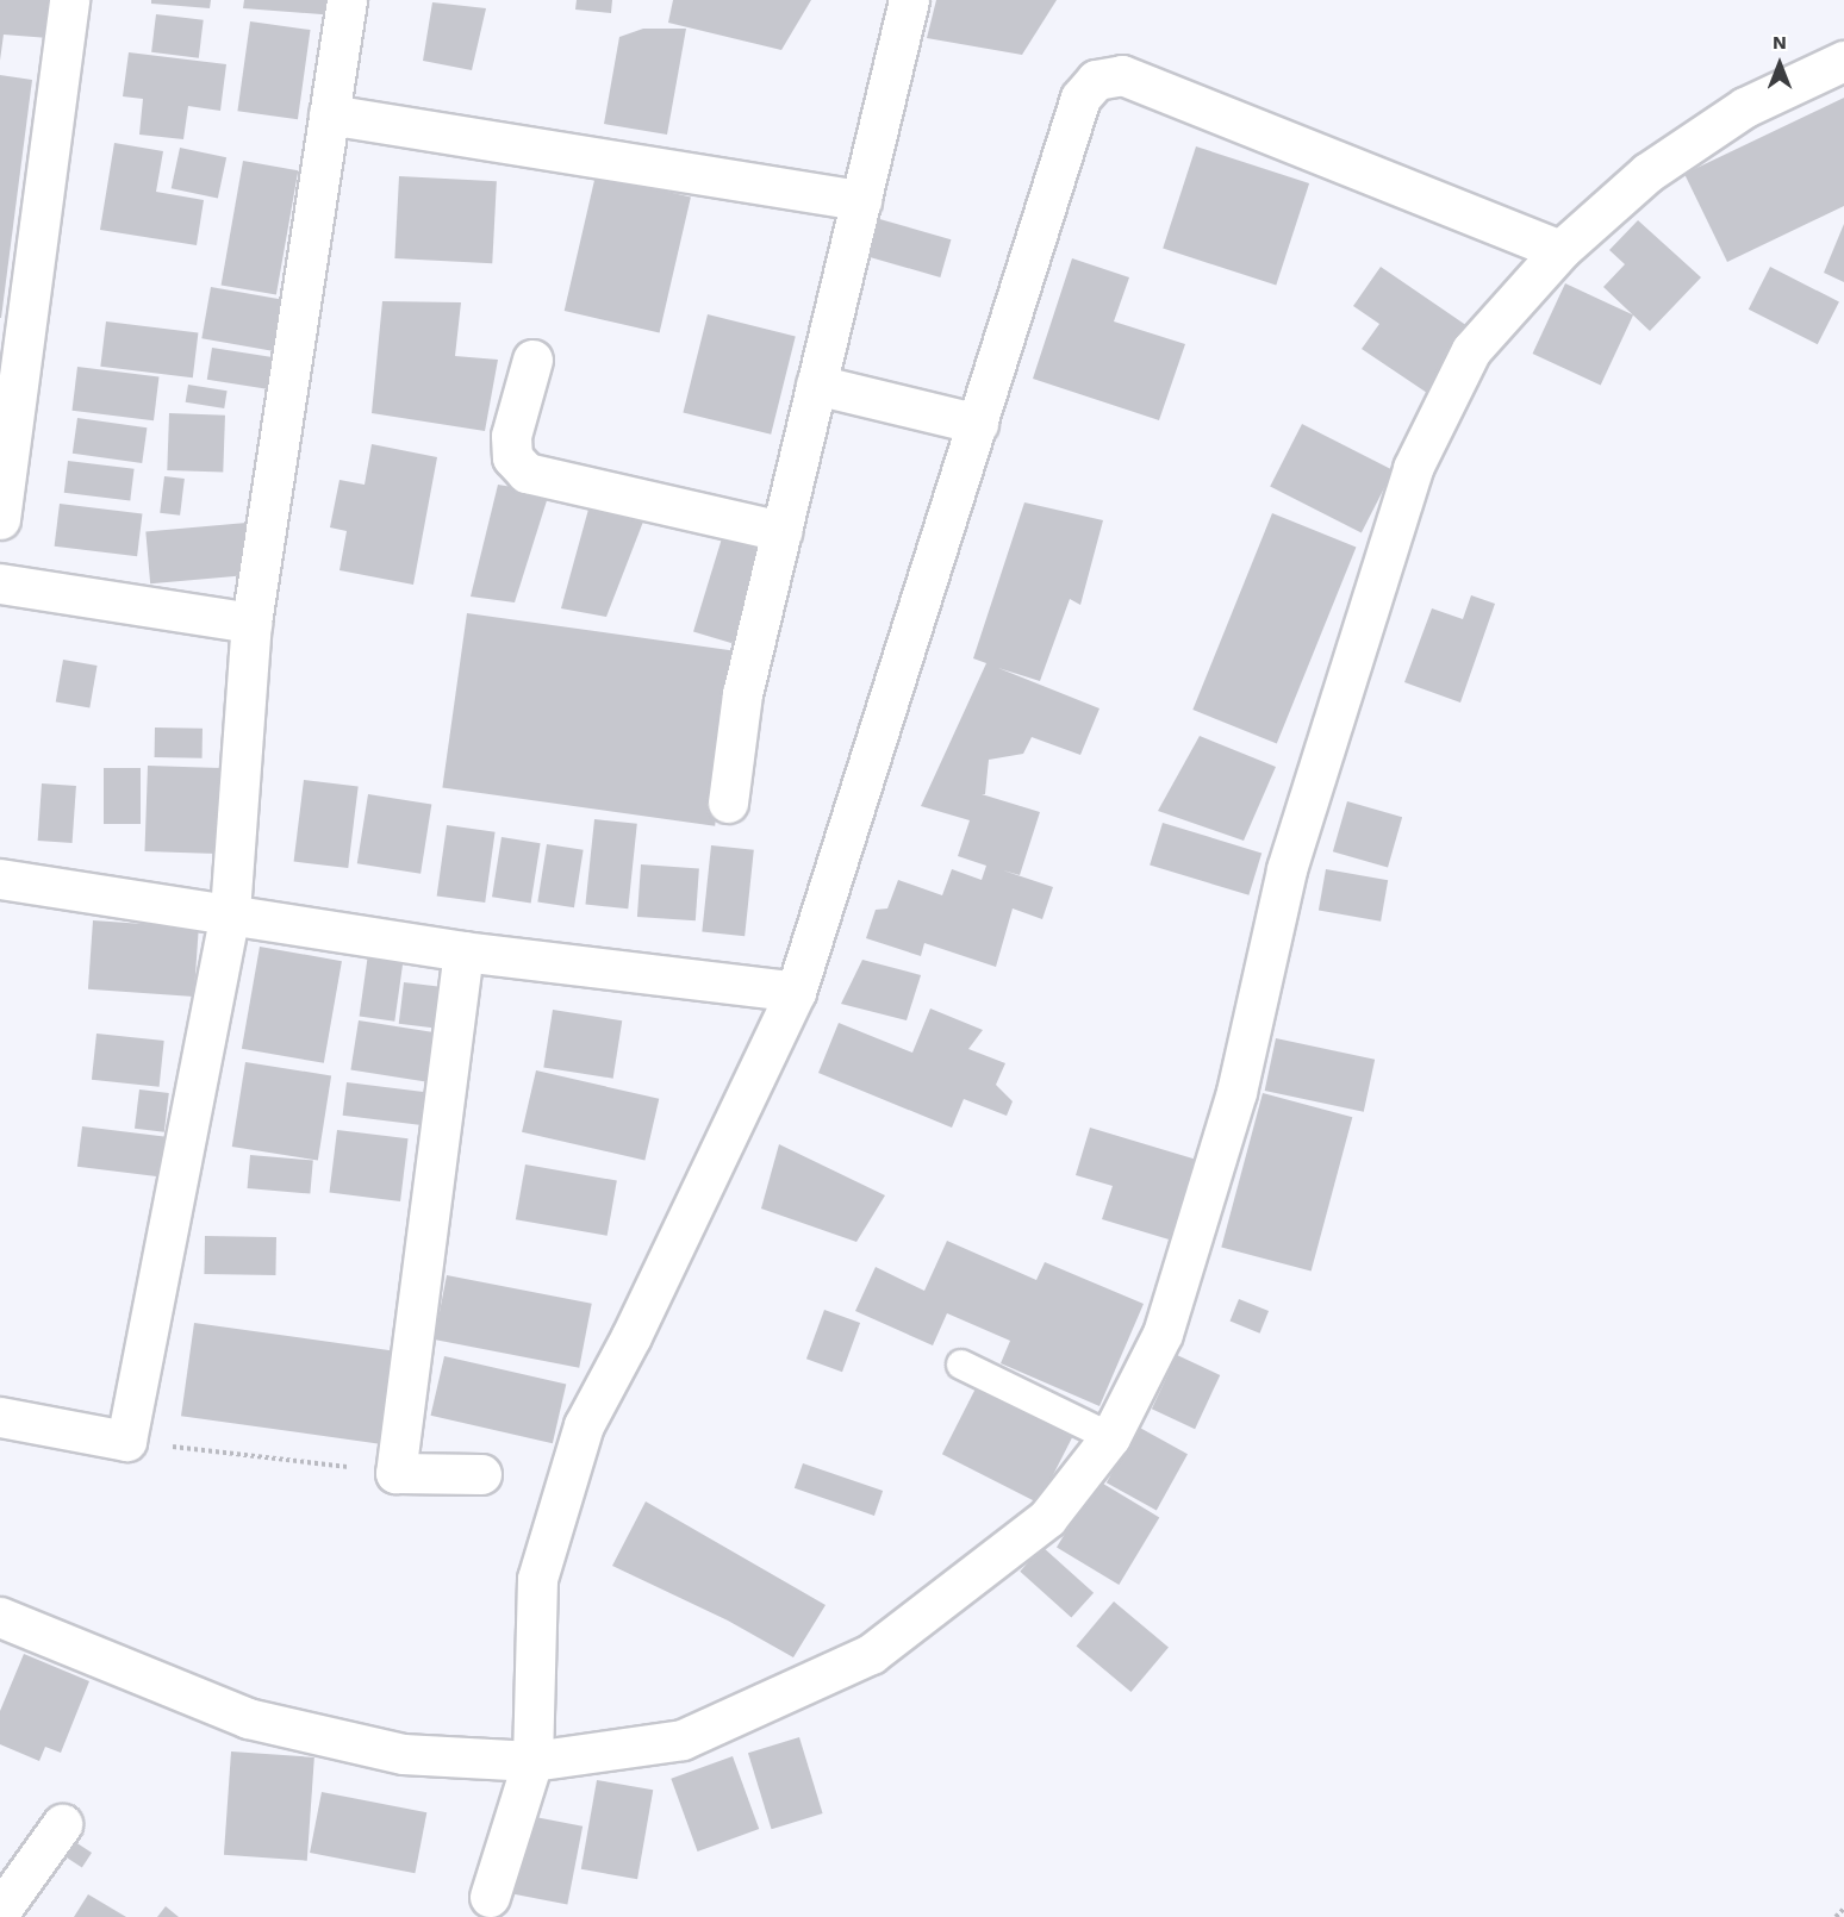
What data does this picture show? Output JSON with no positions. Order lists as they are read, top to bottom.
{
  "north": "top"
}
